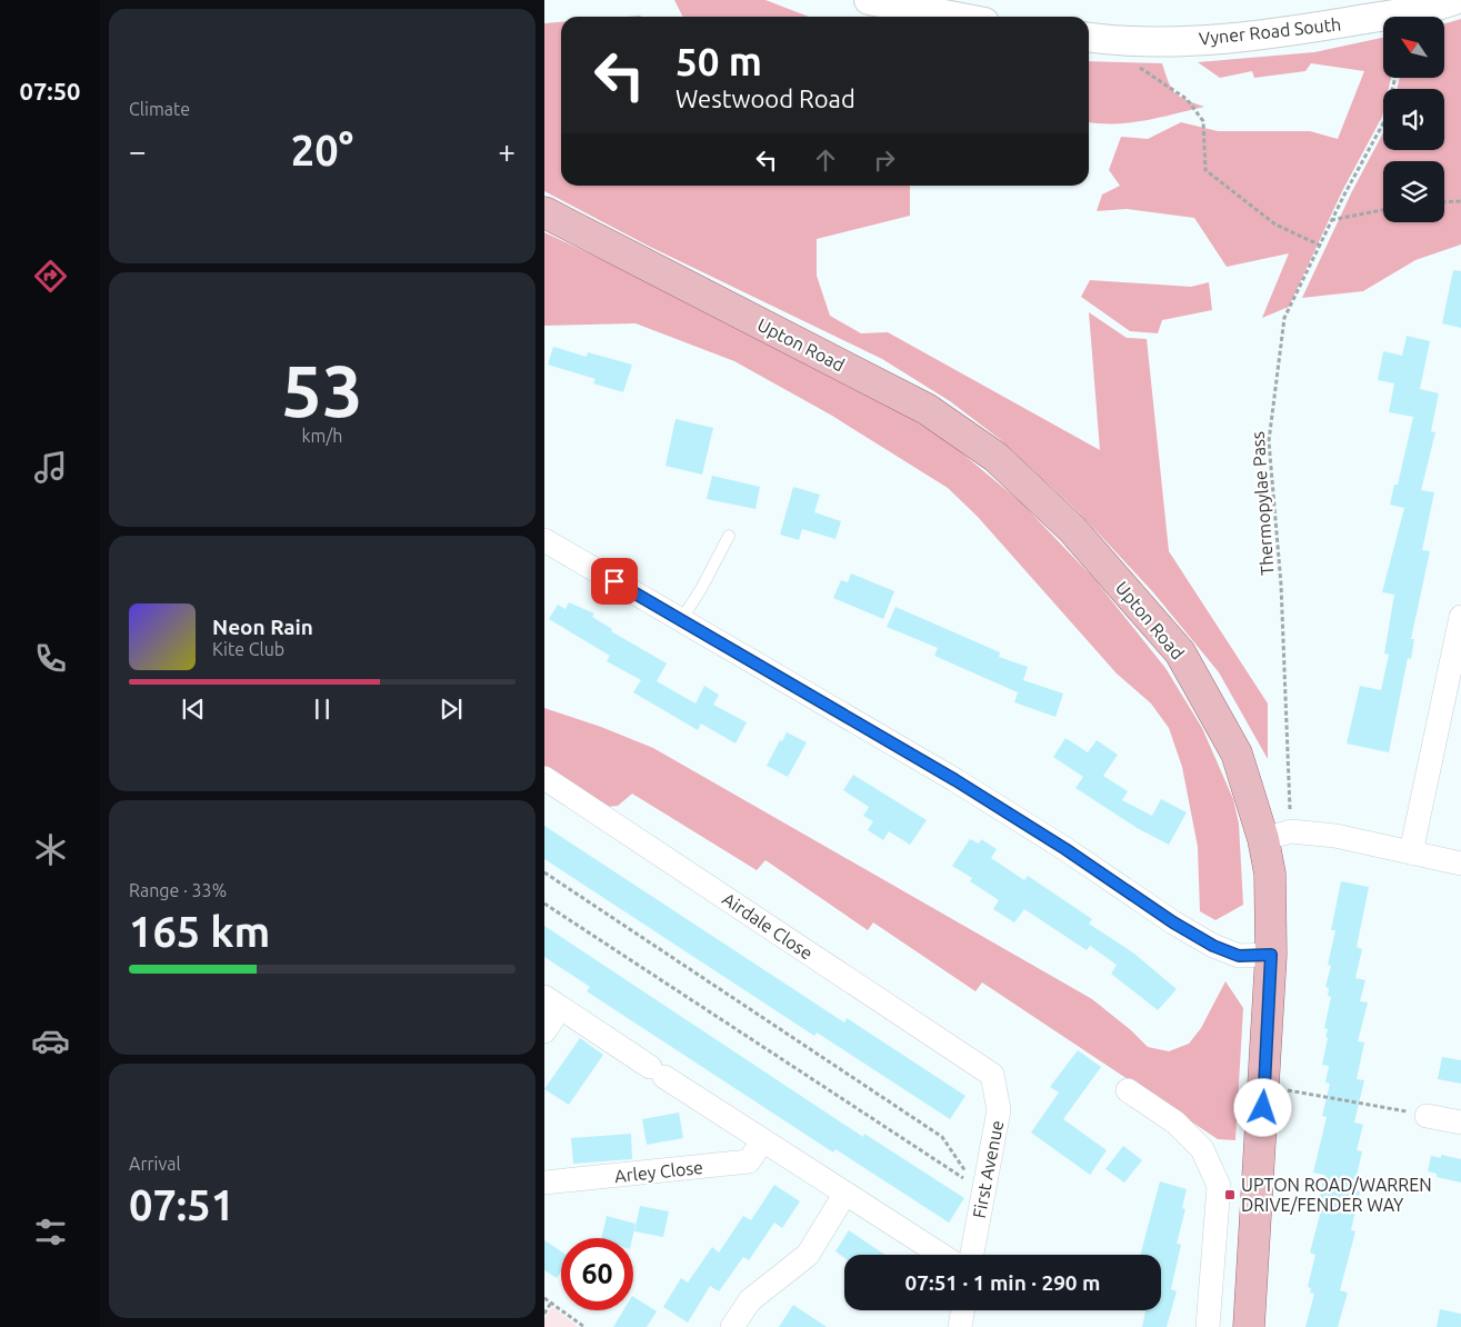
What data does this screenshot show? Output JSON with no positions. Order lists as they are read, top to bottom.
{
  "streets": {
    "main road": ["Upton Road"],
    "street": [
      "Vyner Road South",
      "Airdale Close",
      "First Avenue",
      "Arley Close"
    ],
    "path": ["Thermopylae Pass"]
  },
  "crossings": [
    ["Upton Road", "Thermopylae Pass"],
    ["Airdale Close", "First Avenue"]
  ],
  "places": {
    "transit": ["UPTON ROAD/WARREN DRIVE/FENDER WAY"]
  },
  "north": "top left",
  "page": {
    "tabs": "07:50",
    "tile": [
      "Climate",
      ["53", "km/h"],
      ["Range · 33%", "165 km"],
      ["Arrival", "07:51"]
    ],
    "turn": ["50 m", "Westwood Road"],
    "heat": ["−", "20°", "+"],
    "song": ["Neon Rain", "Kite Club"],
    "limit": "60",
    "trip": "07:51 · 1 min · 290 m"
  }
}
